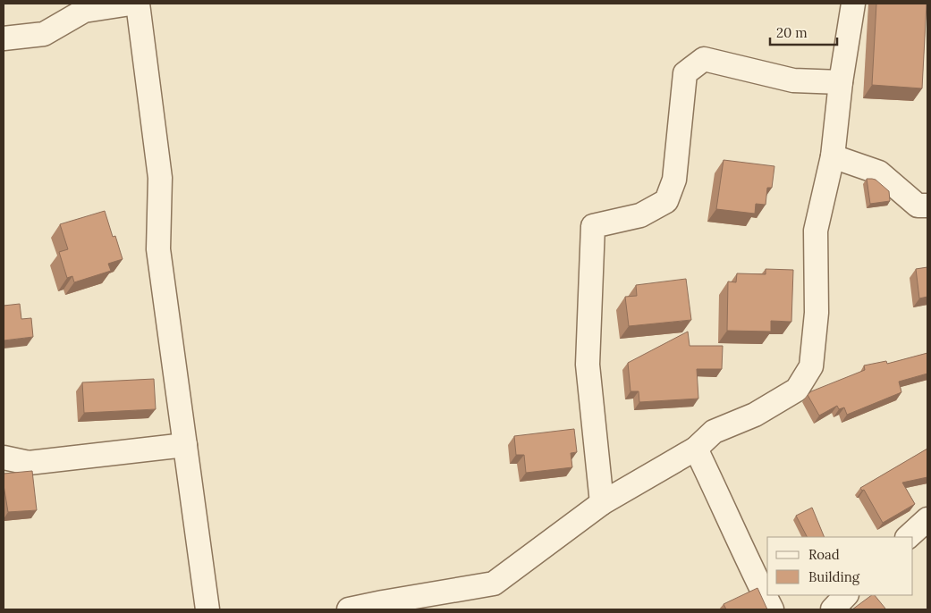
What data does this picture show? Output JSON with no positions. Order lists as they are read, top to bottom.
{
  "legend": ["Road", "Building"],
  "scale_bar": "20 m"
}
